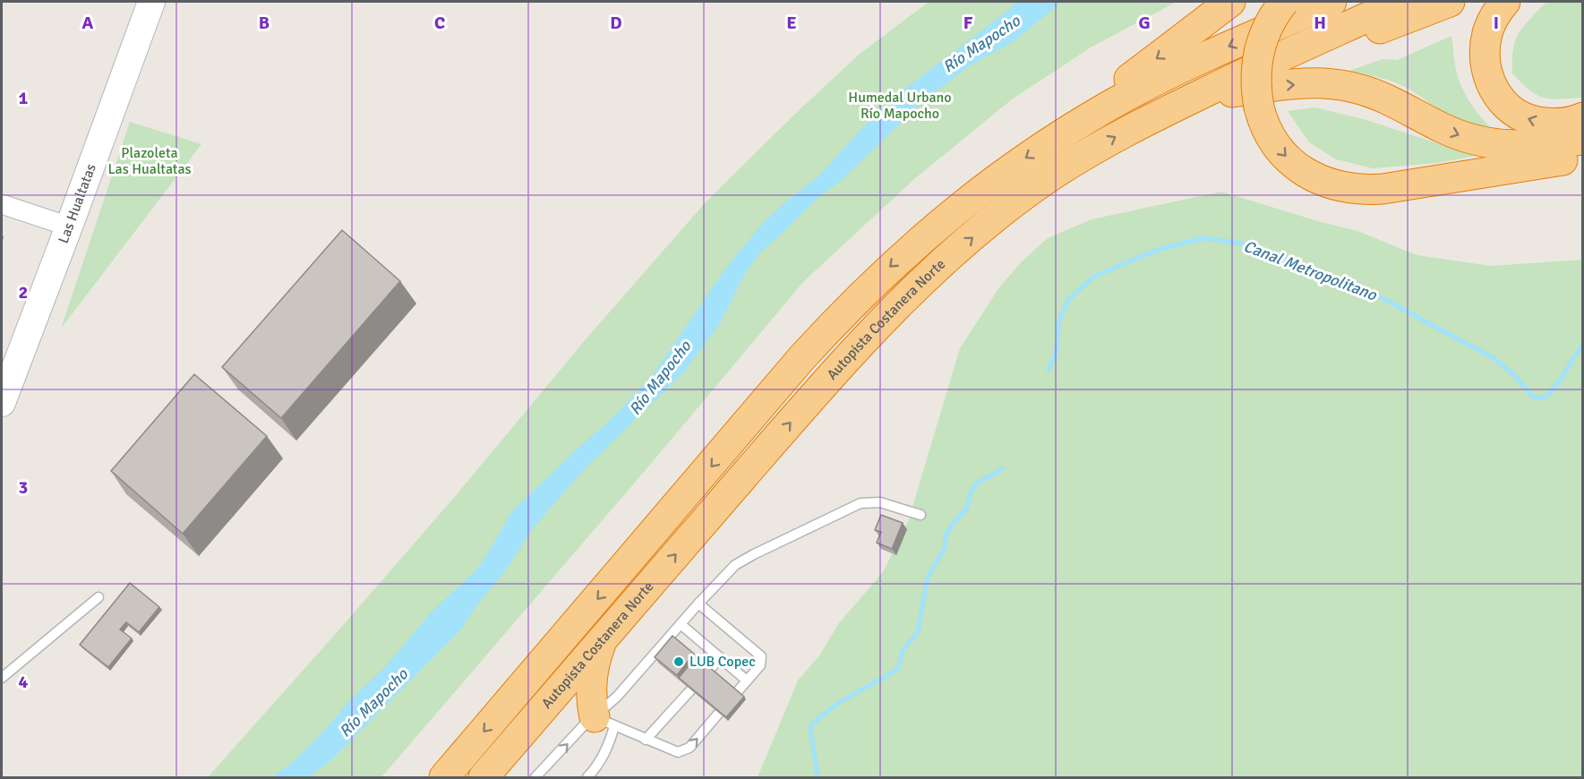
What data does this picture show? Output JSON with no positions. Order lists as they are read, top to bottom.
{
  "streets": {
    "highway": ["Autopista Costanera Norte"],
    "street": ["Las Hualtatas"]
  },
  "water": ["Río Mapocho", "Canal Metropolitano"],
  "parks": ["Humedal Urbano Río Mapocho", "Plazoleta Las Hualtatas"],
  "places": ["LUB Copec"],
  "grid": {
    "columns": [
      "A",
      "B",
      "C",
      "D",
      "E",
      "F",
      "G",
      "H",
      "I"
    ],
    "rows": [
      "1",
      "2",
      "3",
      "4"
    ]
  }
}
